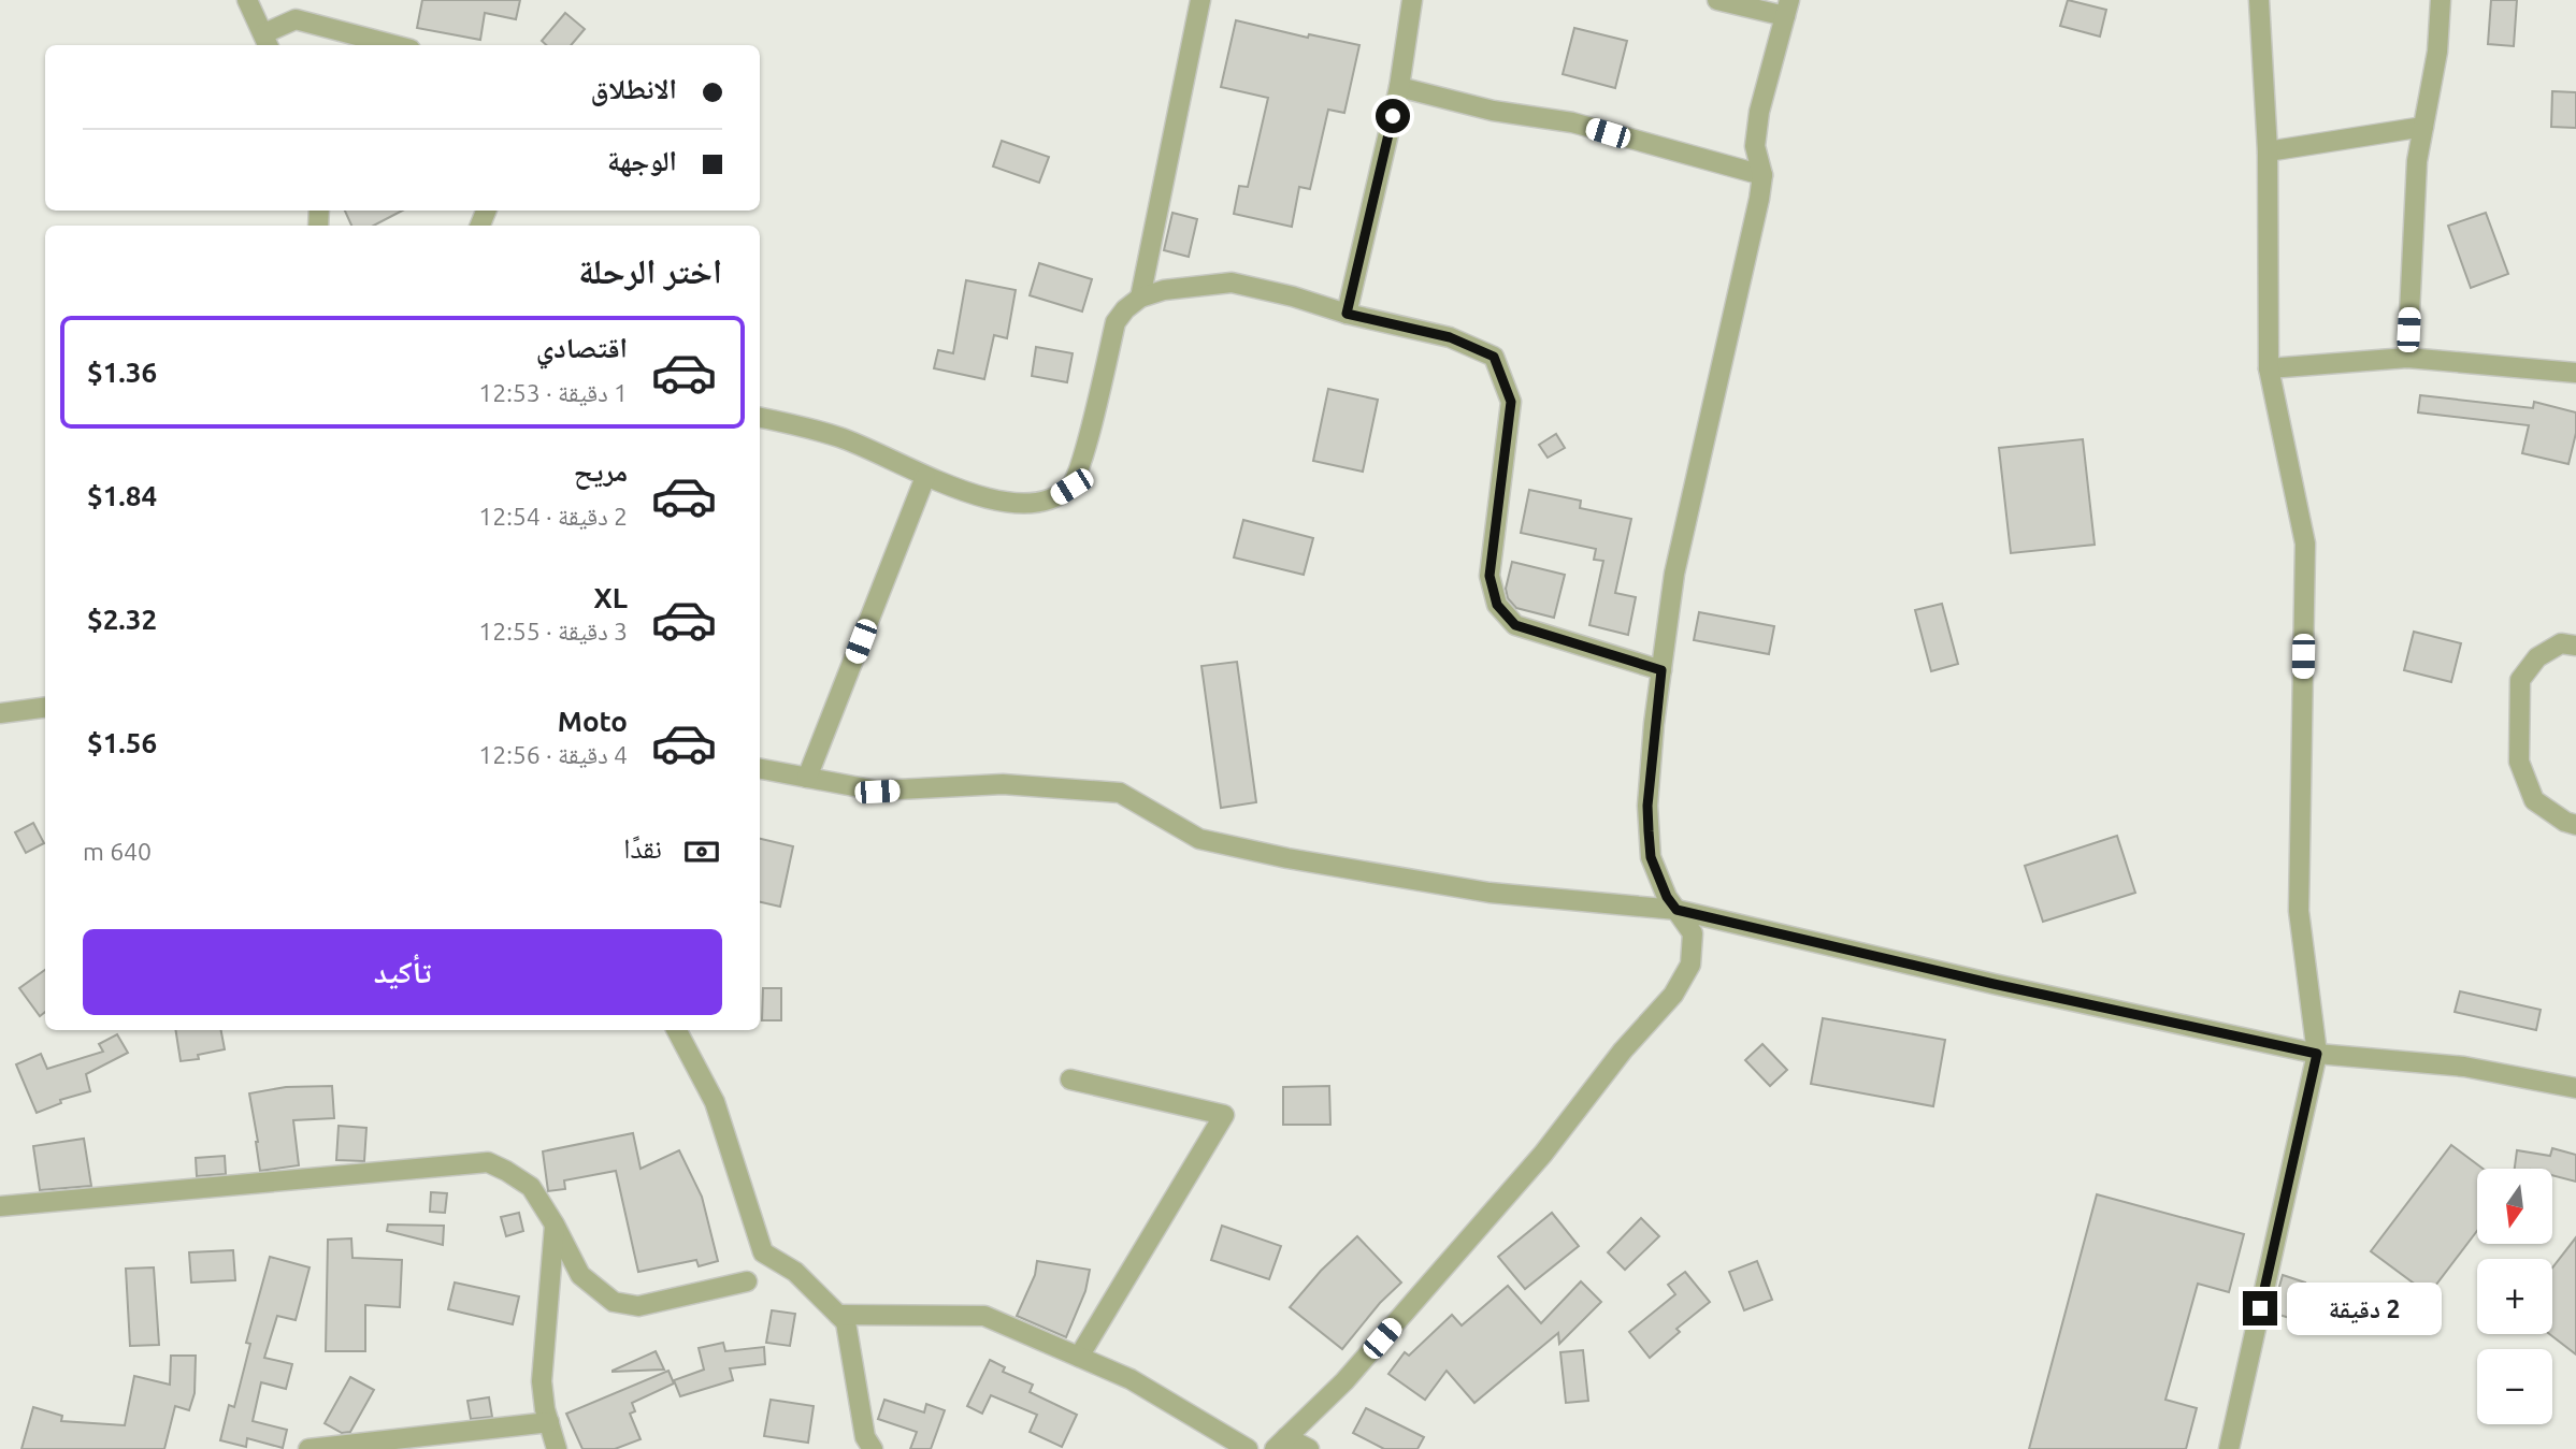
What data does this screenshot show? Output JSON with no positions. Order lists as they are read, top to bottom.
{
  "north": "bottom",
  "page": {
    "banner": ["الانطلاق", "الوجهة"],
    "heading": "اختر الرحلة",
    "list": [
      {
        "name": "اقتصادي",
        "note": "1 دقيقة · 12:53",
        "value": "$1.36"
      },
      {
        "name": "مريح",
        "note": "2 دقيقة · 12:54",
        "value": "$1.84"
      },
      {
        "name": "XL",
        "note": "3 دقيقة · 12:55",
        "value": "$2.32"
      },
      {
        "name": "Moto",
        "note": "4 دقيقة · 12:56",
        "value": "$1.56"
      }
    ],
    "pay": ["نقدًا", "640 m"],
    "buttons": "تأكيد",
    "map_buttons": ["+", "−"],
    "bubble": "2 دقيقة"
  }
}
